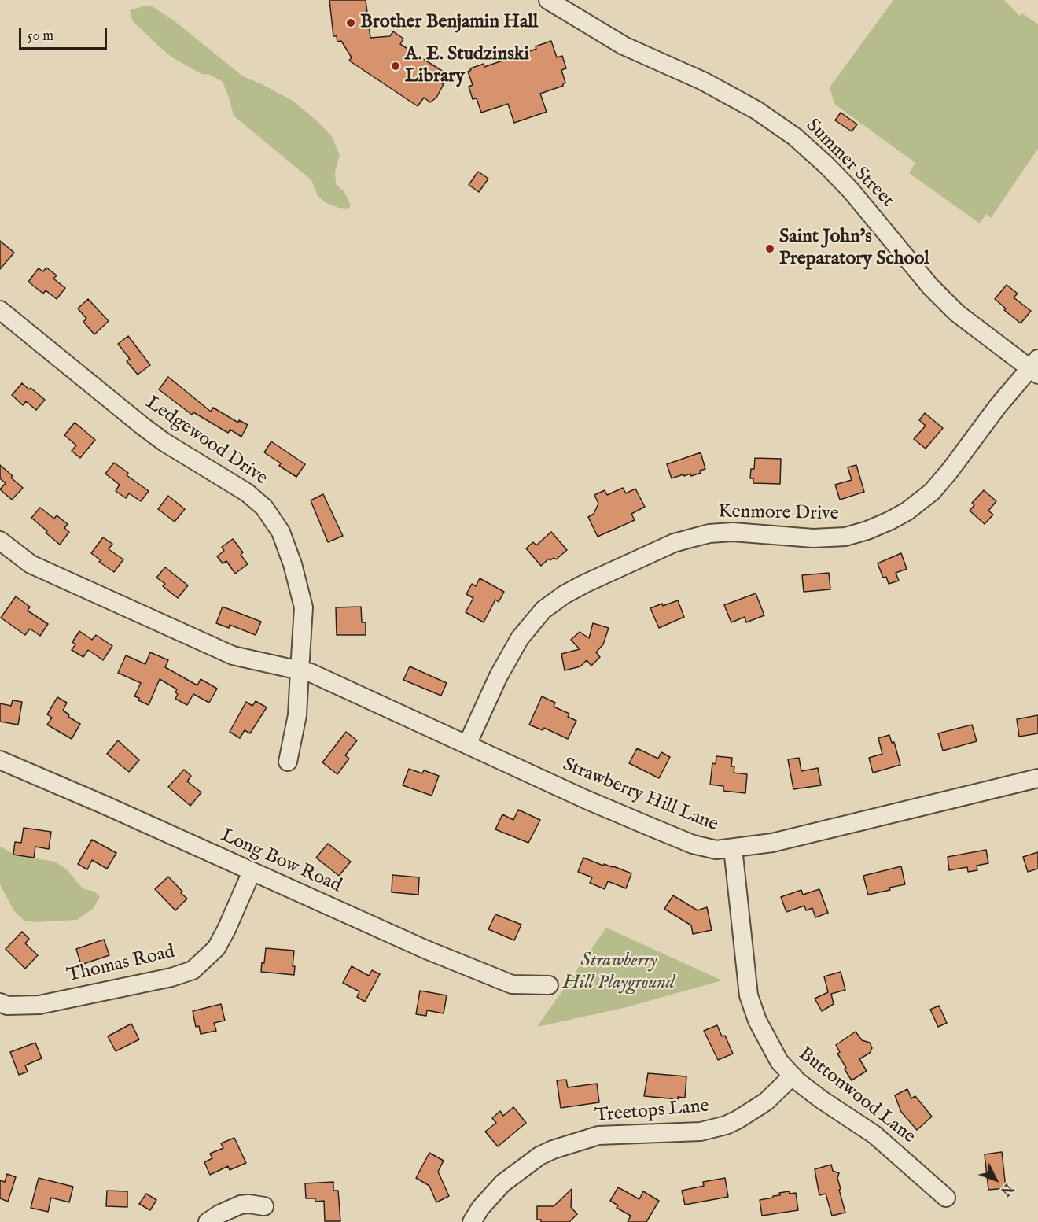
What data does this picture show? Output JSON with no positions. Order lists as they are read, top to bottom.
{
  "streets": {
    "street": [
      "Summer Street",
      "Ledgewood Drive",
      "Kenmore Drive",
      "Strawberry Hill Lane",
      "Long Bow Road",
      "Thomas Road",
      "Buttonwood Lane",
      "Treetops Lane"
    ]
  },
  "crossings": [
    ["Summer Street", "Kenmore Drive"],
    ["Ledgewood Drive", "Strawberry Hill Lane"],
    ["Kenmore Drive", "Strawberry Hill Lane"],
    ["Strawberry Hill Lane", "Buttonwood Lane"],
    ["Long Bow Road", "Thomas Road"],
    ["Buttonwood Lane", "Treetops Lane"]
  ],
  "parks": ["Strawberry Hill Playground"],
  "places": ["Brother Benjamin Hall", "A. E. Studzinski Library", "Saint John's Preparatory School"],
  "scale_bar": "50 m",
  "north": "bottom right"
}
